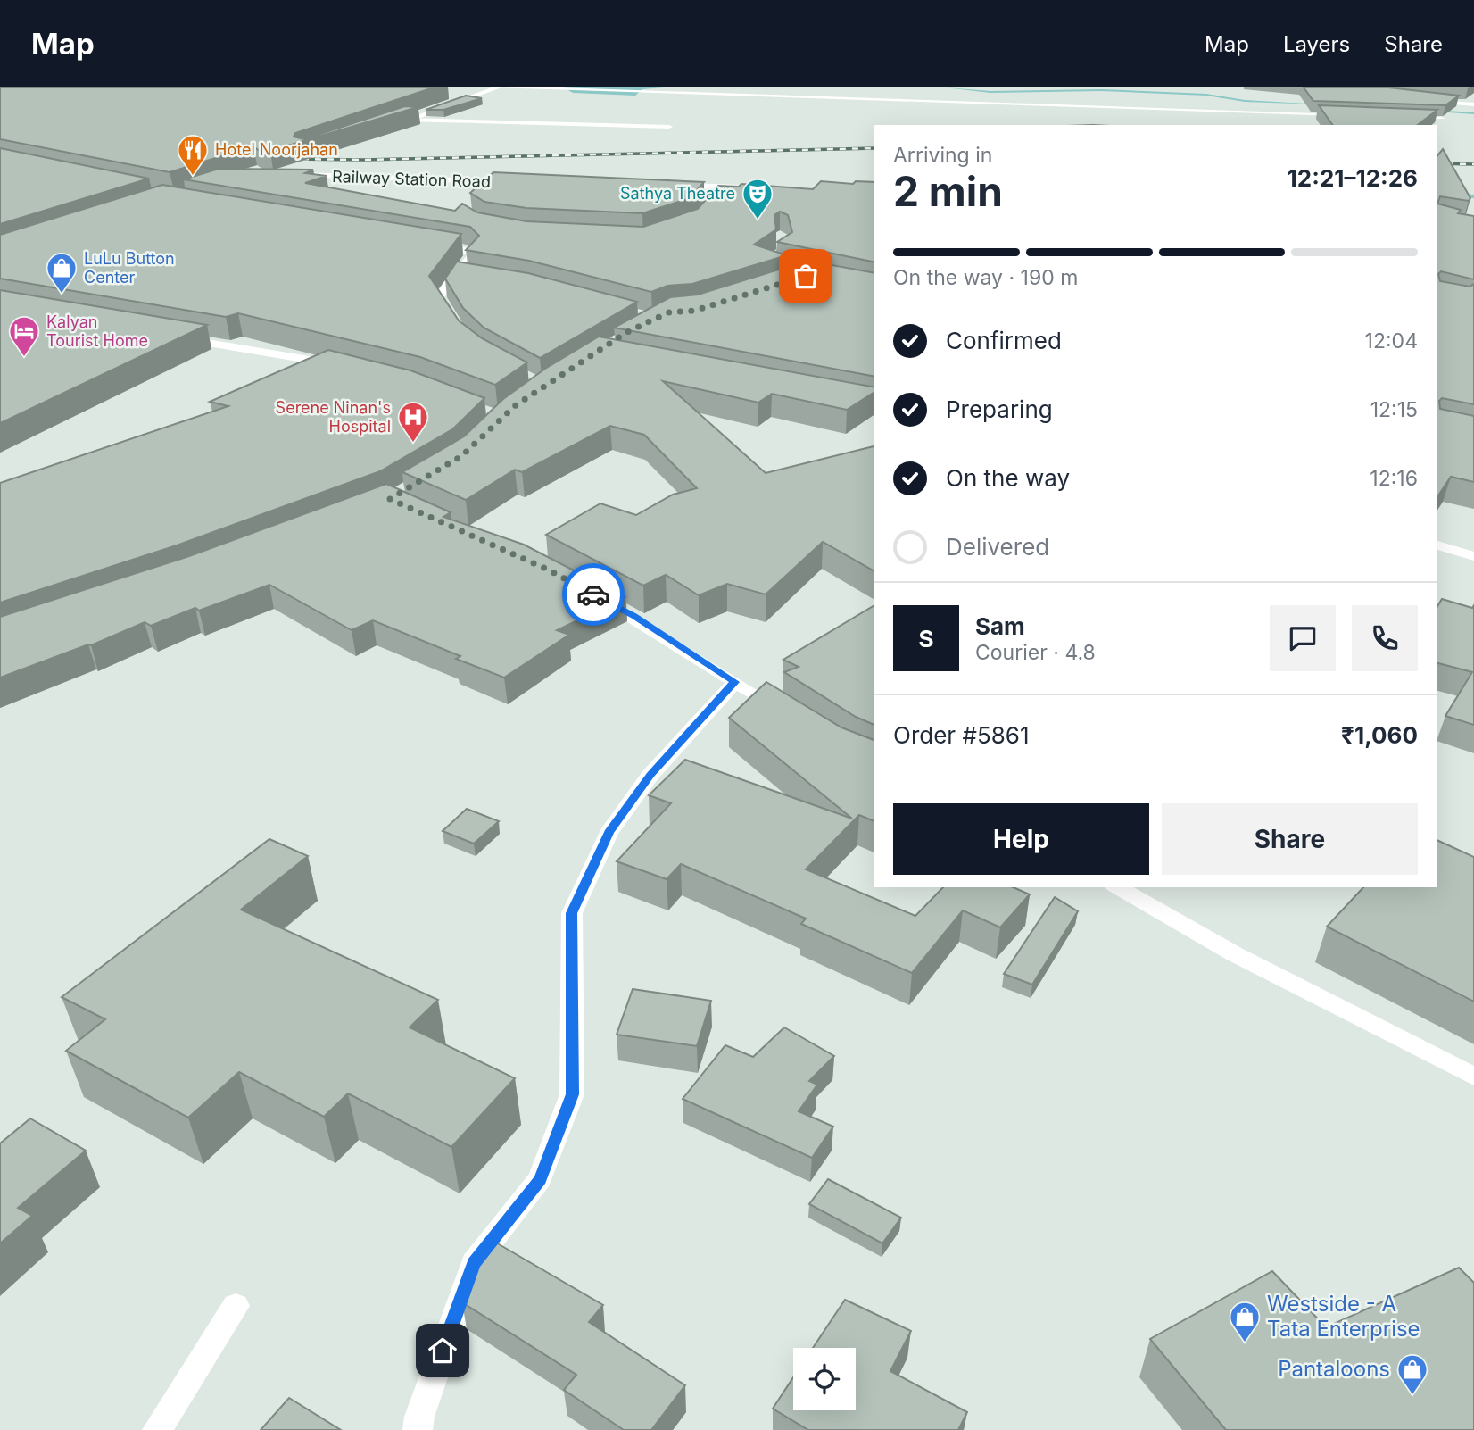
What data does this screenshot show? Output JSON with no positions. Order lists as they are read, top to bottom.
{
  "streets": {
    "street": ["Railway Station Road"]
  },
  "places": {
    "restaurant": ["Hotel Noorjahan"],
    "theatre": ["Sathya Theatre"],
    "shop": ["LuLu Button Center", "Westside - A Tata Enterprise", "Pantaloons"],
    "hotel": ["Kalyan Tourist Home"],
    "hospital": ["Serene Ninan's Hospital"]
  },
  "page": {
    "header": "Map",
    "nav": ["Map", "Layers", "Share"],
    "heading": ["2 min", "Arriving in", "12:21–12:26"],
    "panel": [
      "Sam",
      "Courier · 4.8",
      "Order #5861",
      "₹1,060"
    ],
    "bar": "On the way · 190 m",
    "list": [
      ["Confirmed", "12:04"],
      ["Preparing", "12:15"],
      ["On the way", "12:16"],
      "Delivered"
    ],
    "round": "S",
    "buttons": ["Help", "Share"]
  }
}
